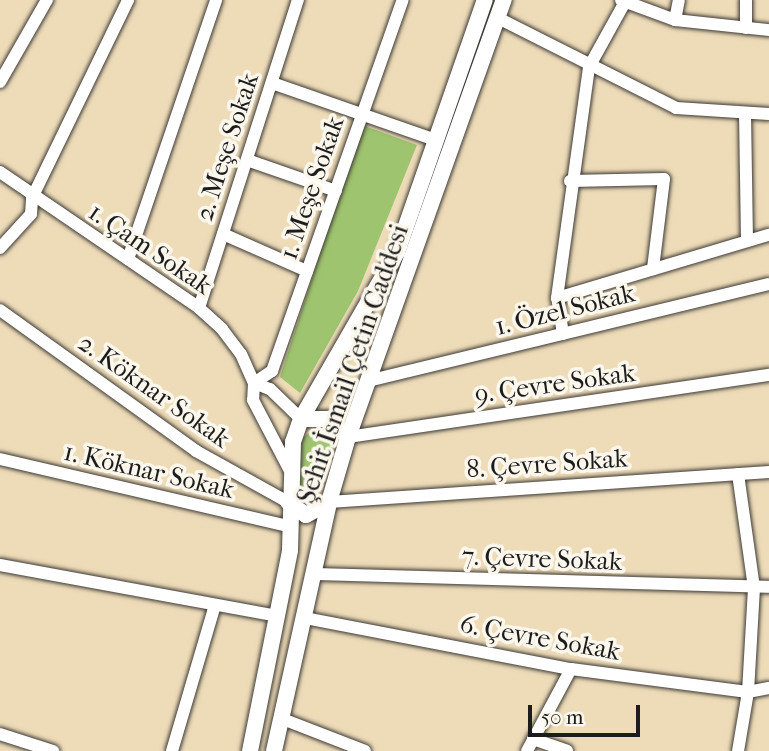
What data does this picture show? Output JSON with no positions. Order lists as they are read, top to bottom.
{
  "streets": {
    "street": [
      "2. Meşe Sokak",
      "1. Meşe Sokak",
      "1. Çam Sokak",
      "1. Özel Sokak",
      "Şehit İsmail Çetin Caddesi",
      "9. Çevre Sokak",
      "2. Köknar Sokak",
      "8. Çevre Sokak",
      "1. Köknar Sokak",
      "7. Çevre Sokak",
      "6. Çevre Sokak"
    ]
  },
  "crossings": [
    ["2. Meşe Sokak", "1. Çam Sokak"],
    ["1. Meşe Sokak", "1. Çam Sokak"],
    ["1. Çam Sokak", "Şehit İsmail Çetin Caddesi"],
    ["1. Özel Sokak", "Şehit İsmail Çetin Caddesi"],
    ["Şehit İsmail Çetin Caddesi", "9. Çevre Sokak"],
    ["Şehit İsmail Çetin Caddesi", "2. Köknar Sokak"],
    ["Şehit İsmail Çetin Caddesi", "8. Çevre Sokak"],
    ["Şehit İsmail Çetin Caddesi", "1. Köknar Sokak"],
    ["Şehit İsmail Çetin Caddesi", "7. Çevre Sokak"],
    ["Şehit İsmail Çetin Caddesi", "6. Çevre Sokak"]
  ],
  "scale_bar": "50 m"
}
